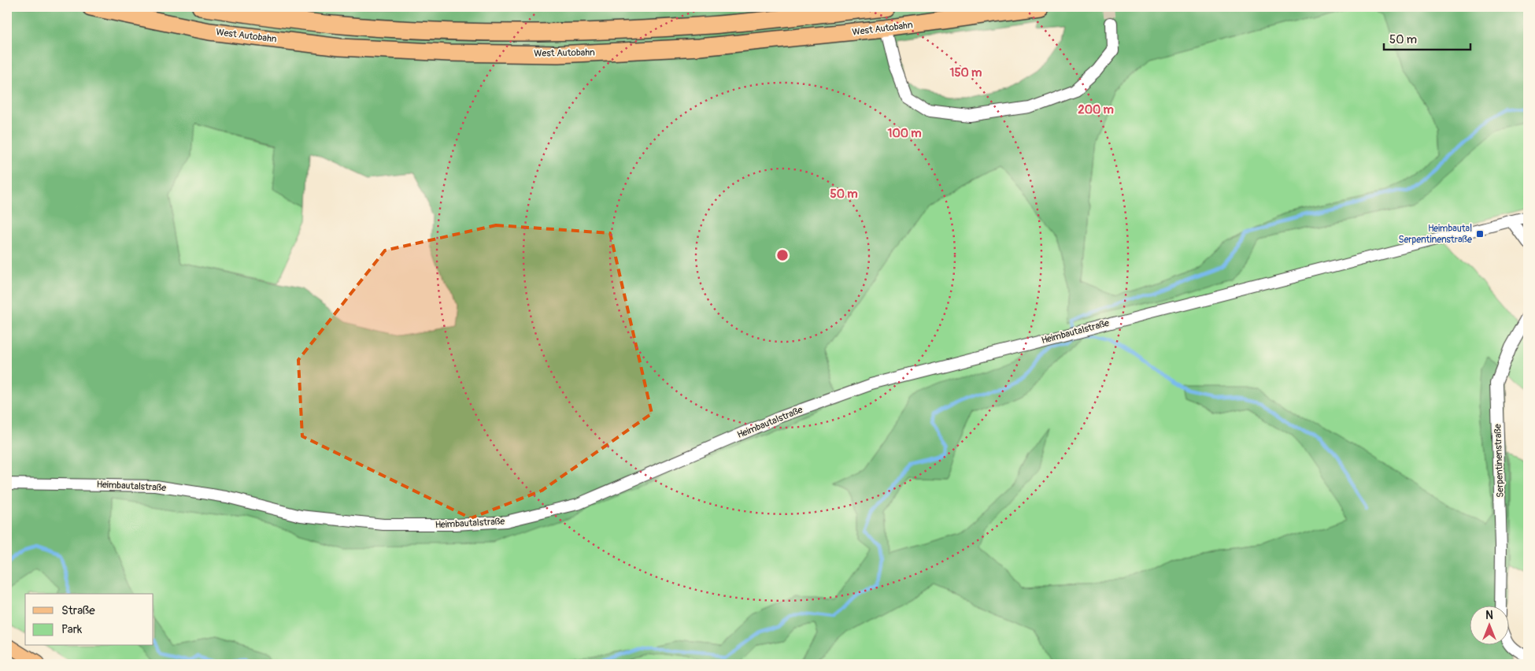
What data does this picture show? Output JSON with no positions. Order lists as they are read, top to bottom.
{
  "streets": {
    "highway": ["West Autobahn"],
    "street": ["Heimbautalstraße", "Serpentinenstraße"]
  },
  "places": {
    "transit": ["Heimbautal Serpentinenstraße"]
  },
  "legend": ["Straße", "Park"],
  "scale_bar": "50 m",
  "north": "top",
  "rings": [
    "150 m",
    "200 m",
    "100 m",
    "50 m"
  ]
}
